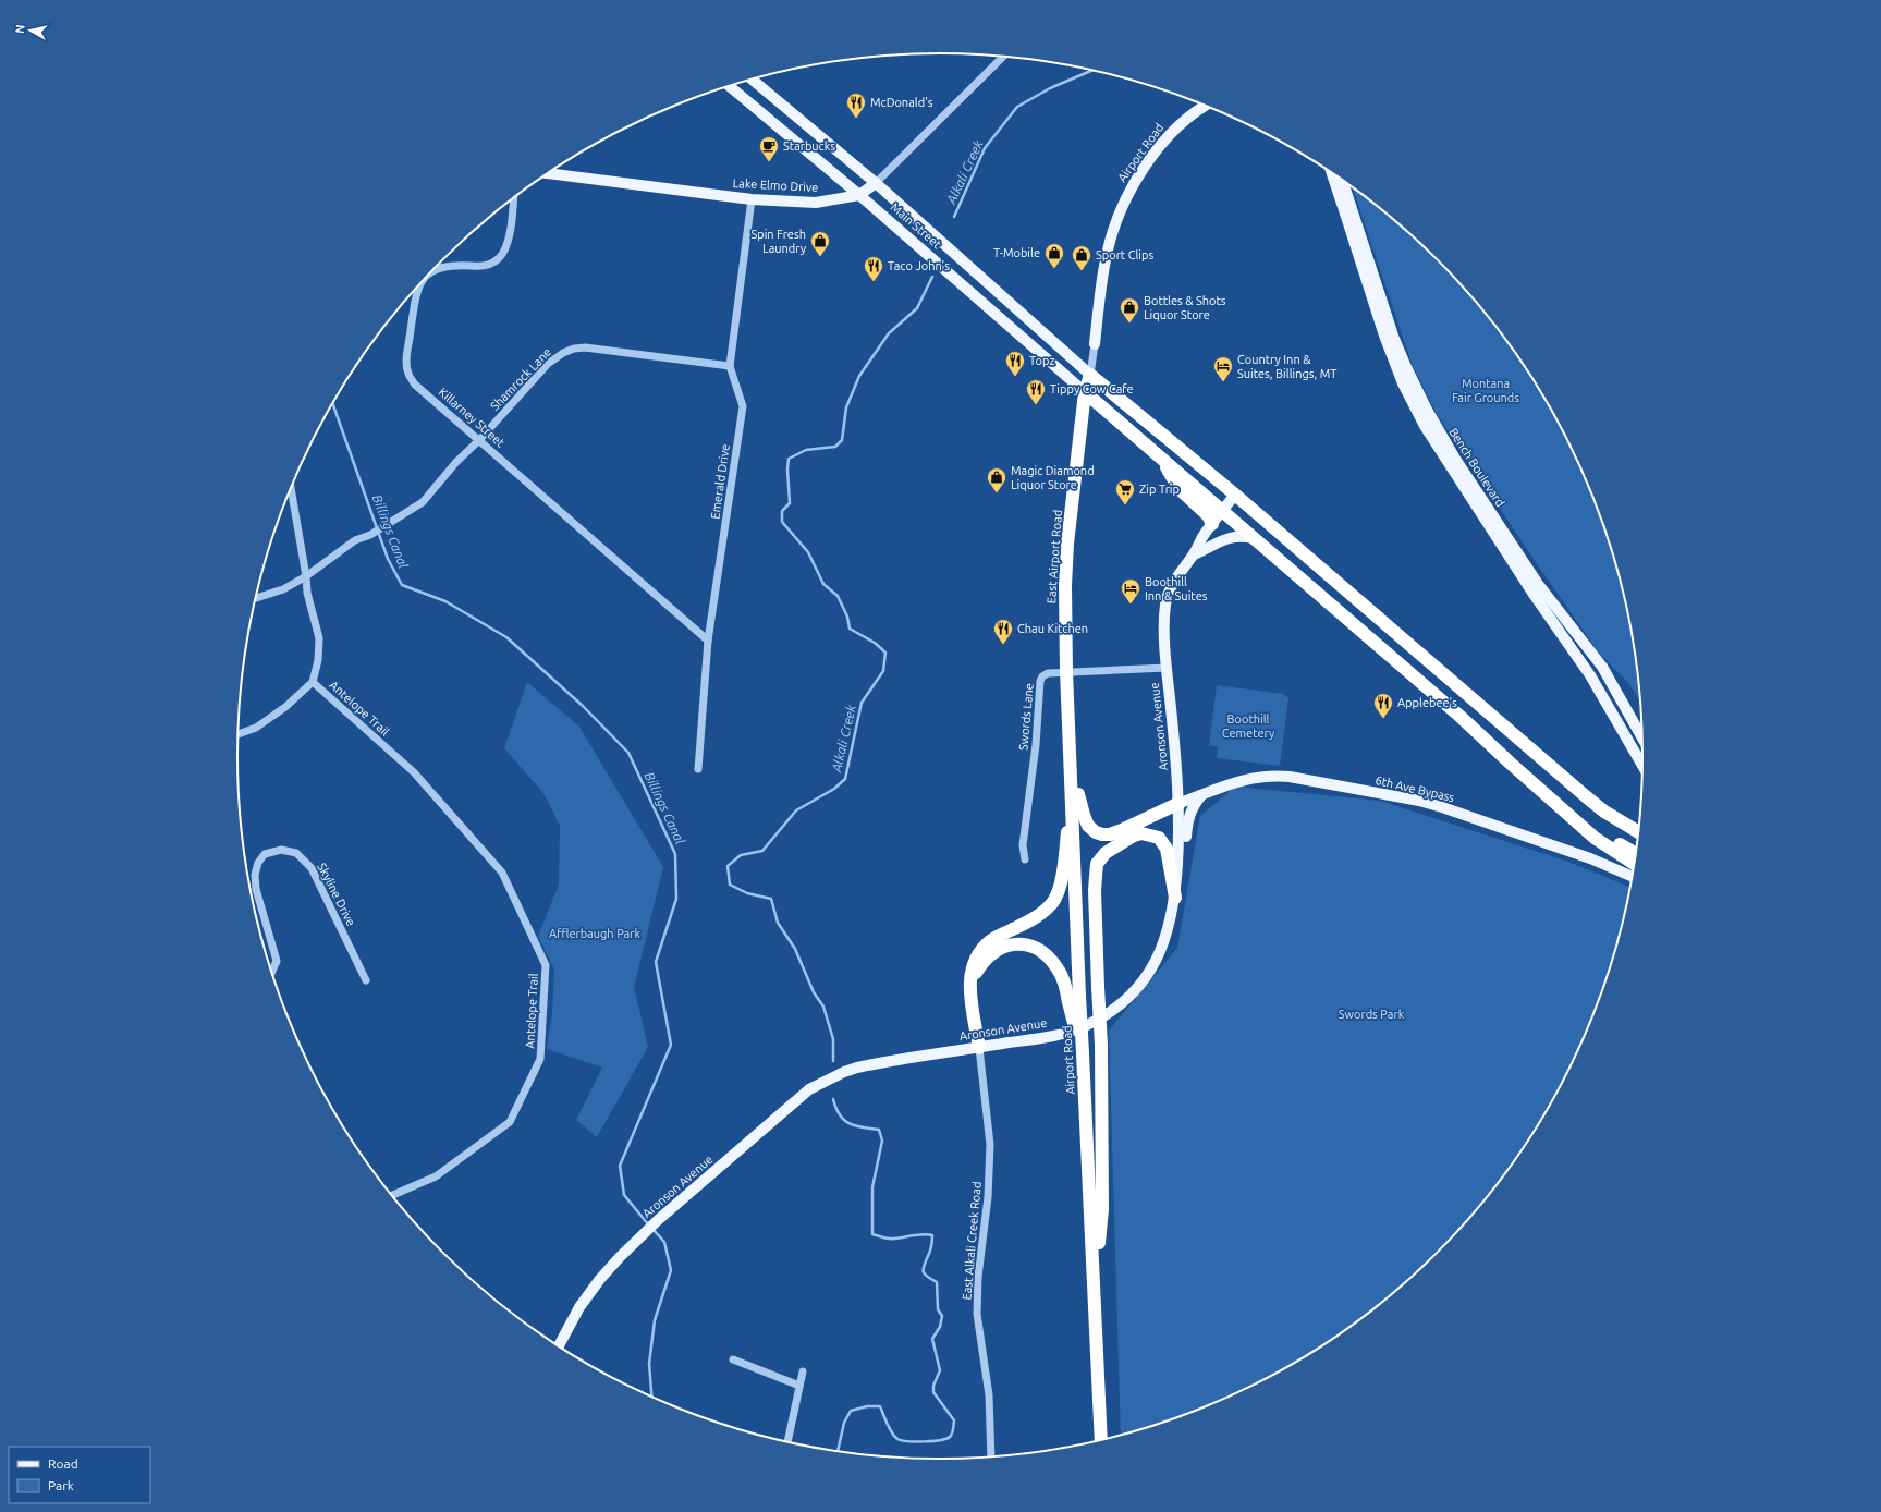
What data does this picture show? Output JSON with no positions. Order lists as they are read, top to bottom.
{
  "streets": {
    "highway": ["Airport Road", "East Airport Road"],
    "main road": [
      "Lake Elmo Drive",
      "Main Street",
      "Bench Boulevard",
      "Aronson Avenue",
      "6th Ave Bypass"
    ],
    "street": [
      "Shamrock Lane",
      "Killarney Street",
      "Emerald Drive",
      "Antelope Trail",
      "Swords Lane",
      "Skyline Drive",
      "East Alkali Creek Road"
    ]
  },
  "crossings": [
    ["Airport Road", "Main Street"],
    ["Airport Road", "East Airport Road"],
    ["Airport Road", "Swords Lane"],
    ["Lake Elmo Drive", "Main Street"],
    ["Lake Elmo Drive", "Emerald Drive"],
    ["Main Street", "East Airport Road"],
    ["Shamrock Lane", "Killarney Street"],
    ["Shamrock Lane", "Emerald Drive"],
    ["Killarney Street", "Emerald Drive"],
    ["East Airport Road", "Swords Lane"],
    ["Swords Lane", "Aronson Avenue"],
    ["Aronson Avenue", "6th Ave Bypass"],
    ["Aronson Avenue", "East Alkali Creek Road"]
  ],
  "water": ["Alkali Creek", "Billings Canal"],
  "parks": [
    "Montana Fair Grounds",
    "Boothill Cemetery",
    "Afflerbaugh Park",
    "Swords Park"
  ],
  "places": {
    "restaurant": [
      "McDonald's",
      "Taco John's",
      "Topz",
      "Tippy Cow Cafe",
      "Chau Kitchen",
      "Applebee's"
    ],
    "cafe": ["Starbucks"],
    "shop": [
      "Spin Fresh Laundry",
      "T-Mobile",
      "Sport Clips",
      "Bottles & Shots Liquor Store",
      "Magic Diamond Liquor Store"
    ],
    "hotel": ["Country Inn & Suites, Billings, MT", "Boothill Inn & Suites"],
    "supermarket": ["Zip Trip"]
  },
  "legend": ["Road", "Park"],
  "north": "left"
}
